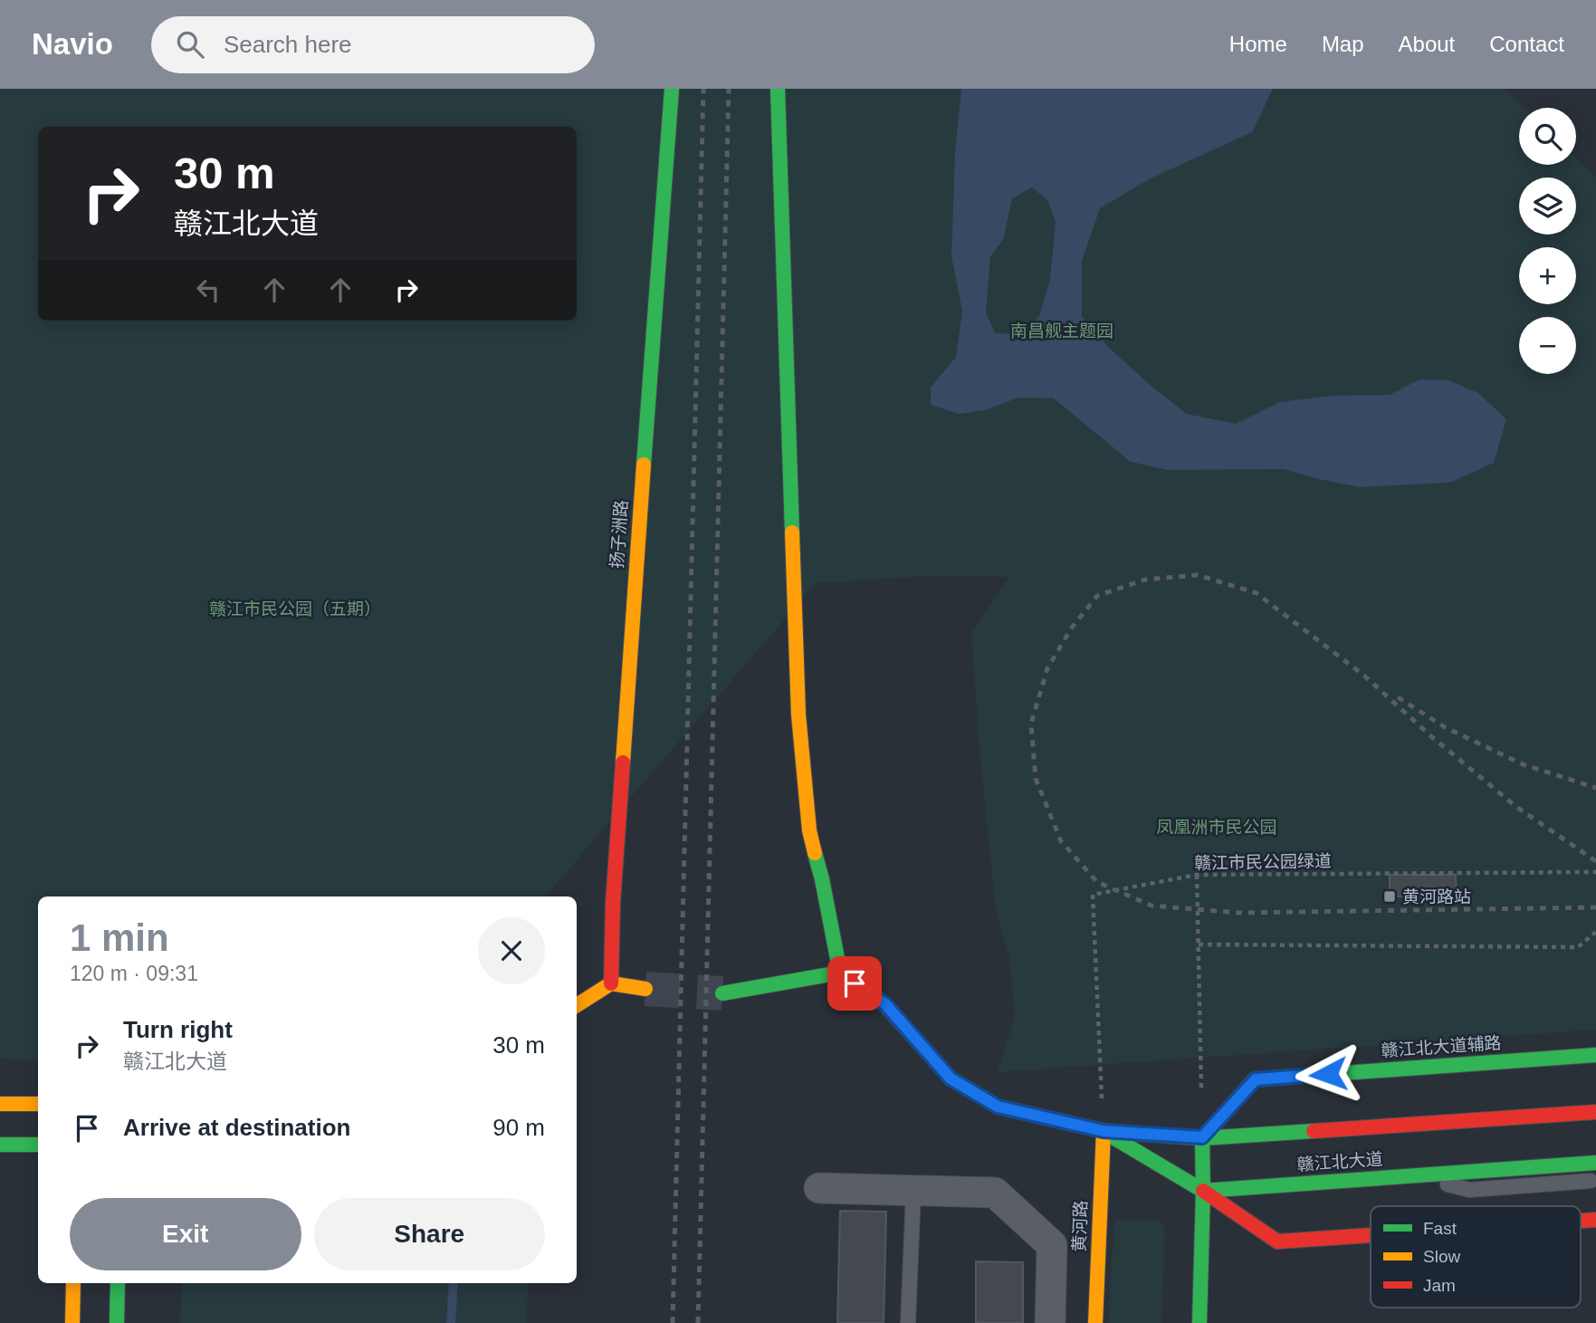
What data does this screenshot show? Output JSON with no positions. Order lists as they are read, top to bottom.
{
  "streets": {
    "main road": [
      "扬子洲路",
      "赣江北大道辅路",
      "赣江北大道",
      "黄河路"
    ],
    "path": ["赣江市民公园绿道"]
  },
  "crossings": [
    ["赣江市民公园绿道", "赣江北大道"],
    ["赣江市民公园绿道", "黄河路"],
    ["赣江北大道辅路", "赣江北大道"],
    ["赣江北大道", "黄河路"]
  ],
  "parks": ["南昌舰主题园", "赣江市民公园（五期）", "凤凰洲市民公园"],
  "places": {
    "transit": ["黄河路站"]
  },
  "legend": ["Fast", "Slow", "Jam"],
  "page": {
    "header": "Navio",
    "search": "Search here",
    "nav": [
      "Home",
      "Map",
      "About",
      "Contact"
    ],
    "map_buttons": ["+", "−"],
    "turn": ["30 m", "赣江北大道"],
    "heading": ["1 min", "120 m · 09:31"],
    "list": [
      {
        "name": "Turn right",
        "note": "赣江北大道",
        "value": "30 m"
      },
      {
        "name": "Arrive at destination",
        "value": "90 m"
      }
    ],
    "buttons": ["Exit", "Share"]
  }
}
